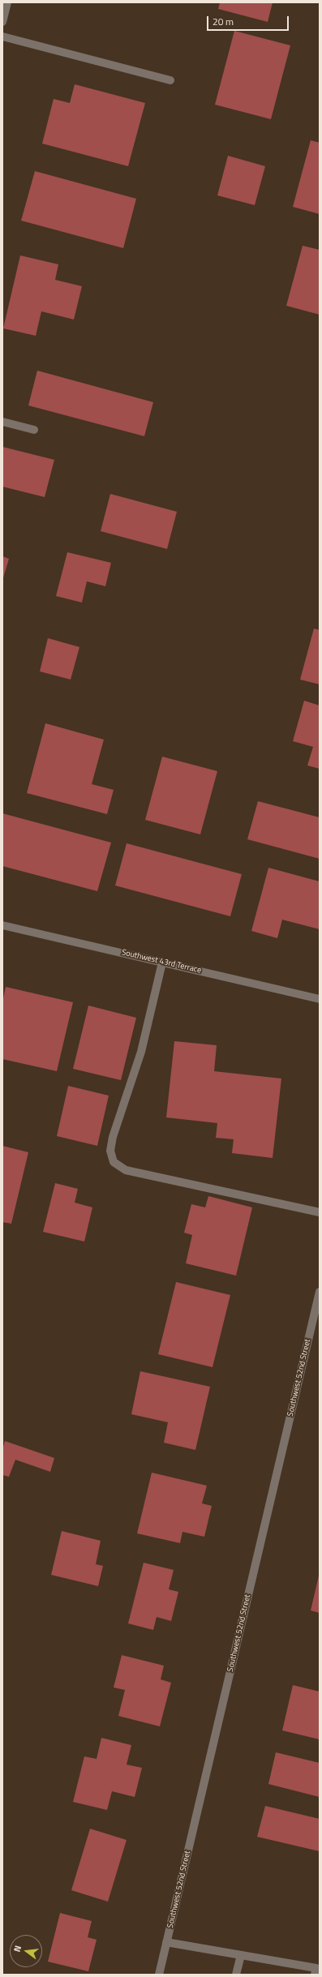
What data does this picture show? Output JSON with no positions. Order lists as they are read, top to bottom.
{
  "streets": {
    "street": ["Southwest 43rd Terrace", "Southwest 52nd Street"]
  },
  "scale_bar": "20 m",
  "north": "left"
}
